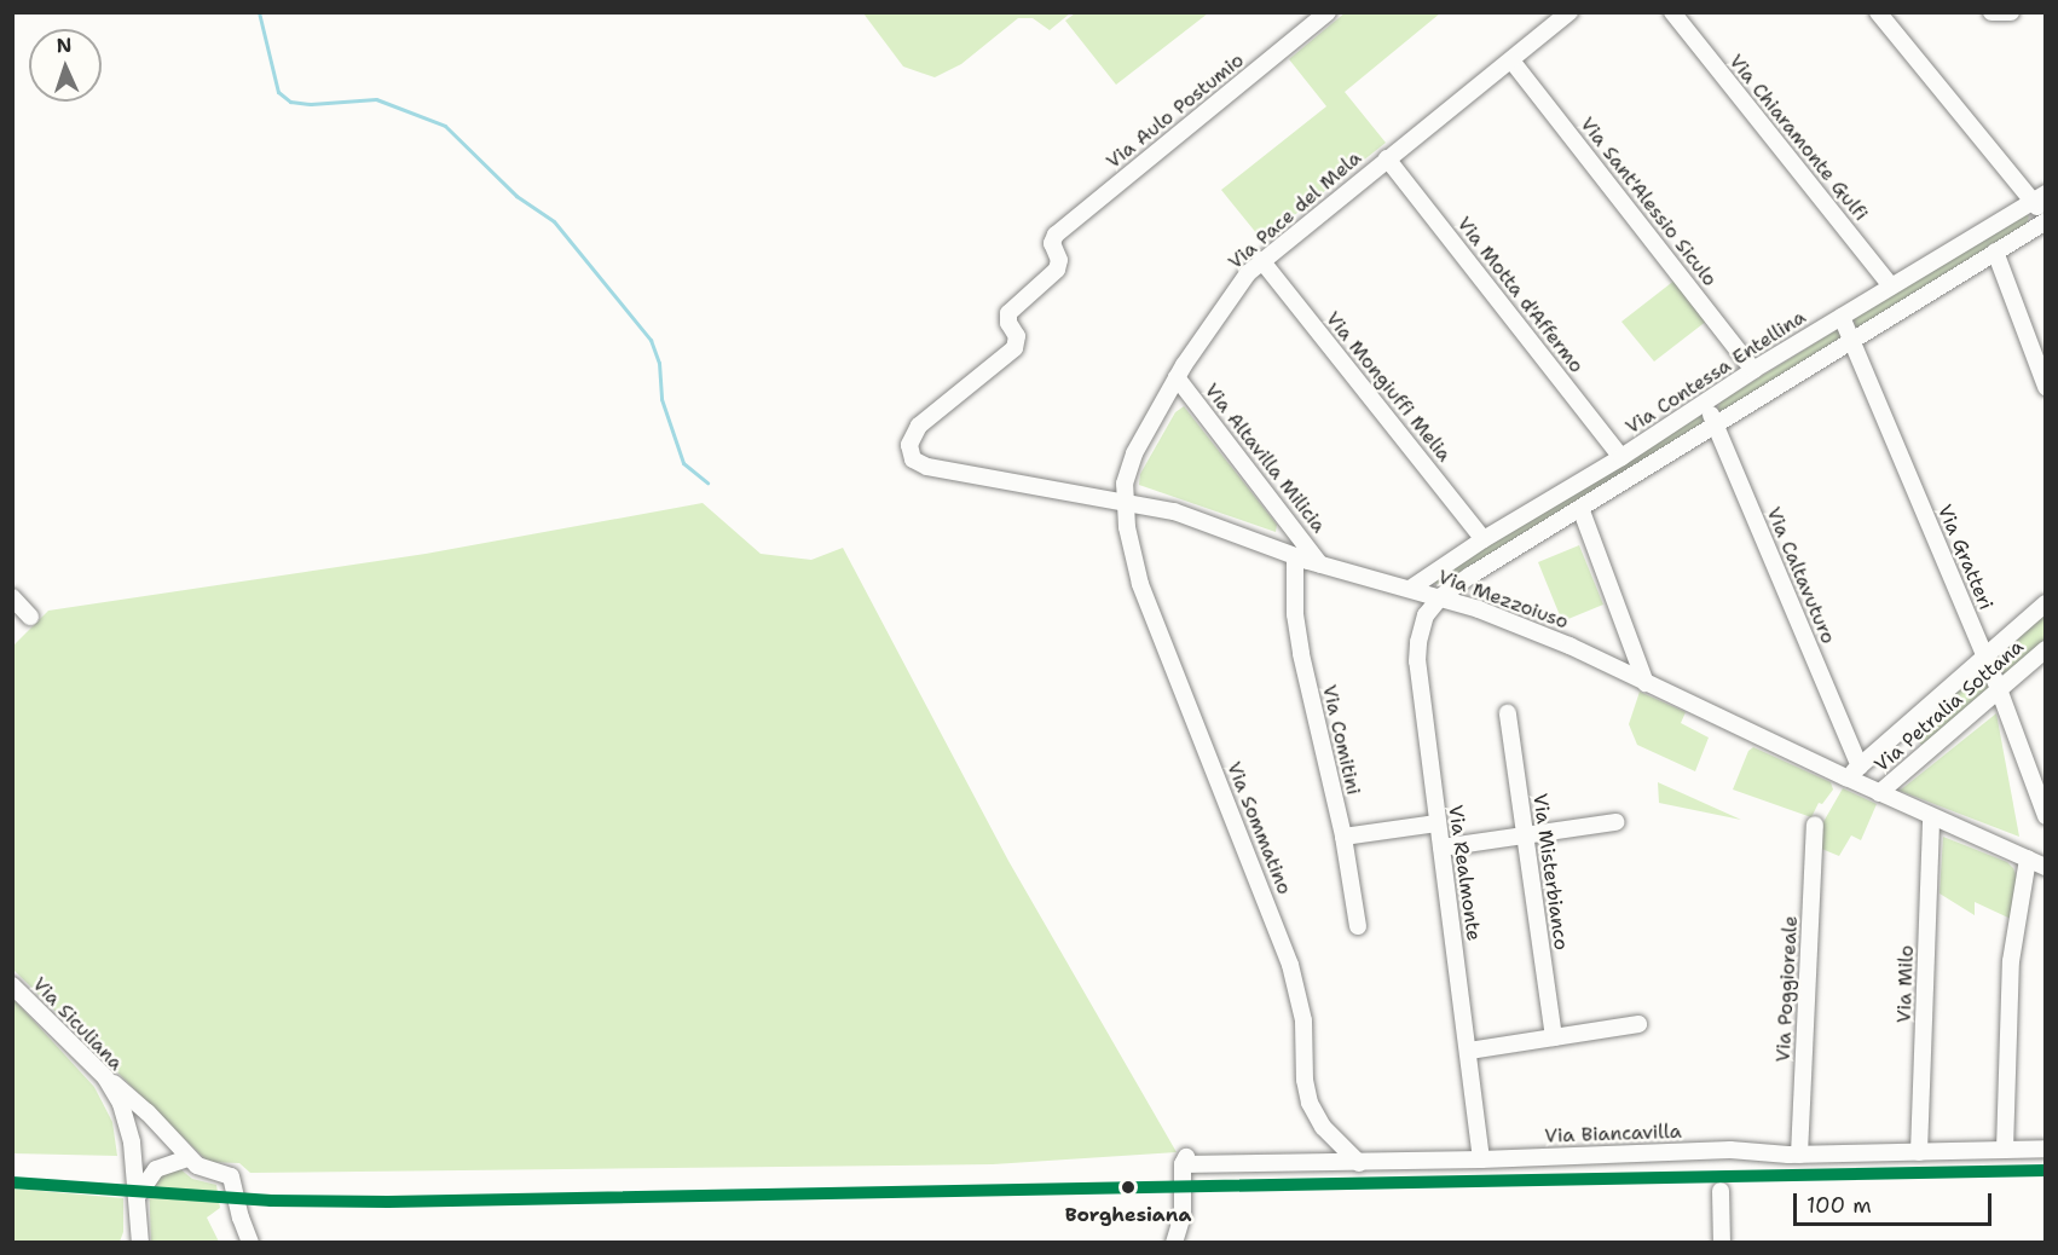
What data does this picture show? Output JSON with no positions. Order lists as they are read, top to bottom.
{
  "streets": {
    "street": [
      "Via Aulo Postumio",
      "Via Chiaramonte Gulfi",
      "Via Sant'Alessio Siculo",
      "Via Pace del Mela",
      "Via Motta d'Affermo",
      "Via Contessa Entellina",
      "Via Mongiuffi Melia",
      "Via Altavilla Milicia",
      "Via Gratteri",
      "Via Caltavuturo",
      "Via Mezzoiuso",
      "Via Petralia Sottana",
      "Via Comitini",
      "Via Sommatino",
      "Via Misterbianco",
      "Via Realmonte",
      "Via Milo",
      "Via Poggioreale",
      "Via Siculiana",
      "Via Biancavilla"
    ]
  },
  "crossings": [
    ["Via Aulo Postumio", "Via Mezzoiuso"],
    ["Via Chiaramonte Gulfi", "Via Contessa Entellina"],
    ["Via Sant'Alessio Siculo", "Via Pace del Mela"],
    ["Via Sant'Alessio Siculo", "Via Contessa Entellina"],
    ["Via Pace del Mela", "Via Motta d'Affermo"],
    ["Via Pace del Mela", "Via Mongiuffi Melia"],
    ["Via Pace del Mela", "Via Altavilla Milicia"],
    ["Via Pace del Mela", "Via Mezzoiuso"],
    ["Via Pace del Mela", "Via Sommatino"],
    ["Via Motta d'Affermo", "Via Contessa Entellina"],
    ["Via Contessa Entellina", "Via Mongiuffi Melia"],
    ["Via Contessa Entellina", "Via Gratteri"],
    ["Via Contessa Entellina", "Via Caltavuturo"],
    ["Via Contessa Entellina", "Via Mezzoiuso"],
    ["Via Contessa Entellina", "Via Realmonte"],
    ["Via Altavilla Milicia", "Via Mezzoiuso"],
    ["Via Gratteri", "Via Petralia Sottana"],
    ["Via Caltavuturo", "Via Petralia Sottana"],
    ["Via Mezzoiuso", "Via Petralia Sottana"],
    ["Via Mezzoiuso", "Via Comitini"],
    ["Via Mezzoiuso", "Via Sommatino"],
    ["Via Mezzoiuso", "Via Realmonte"],
    ["Via Mezzoiuso", "Via Milo"],
    ["Via Sommatino", "Via Biancavilla"],
    ["Via Realmonte", "Via Biancavilla"],
    ["Via Milo", "Via Biancavilla"],
    ["Via Poggioreale", "Via Biancavilla"]
  ],
  "places": ["Borghesiana"],
  "scale_bar": "100 m",
  "north": "top"
}
